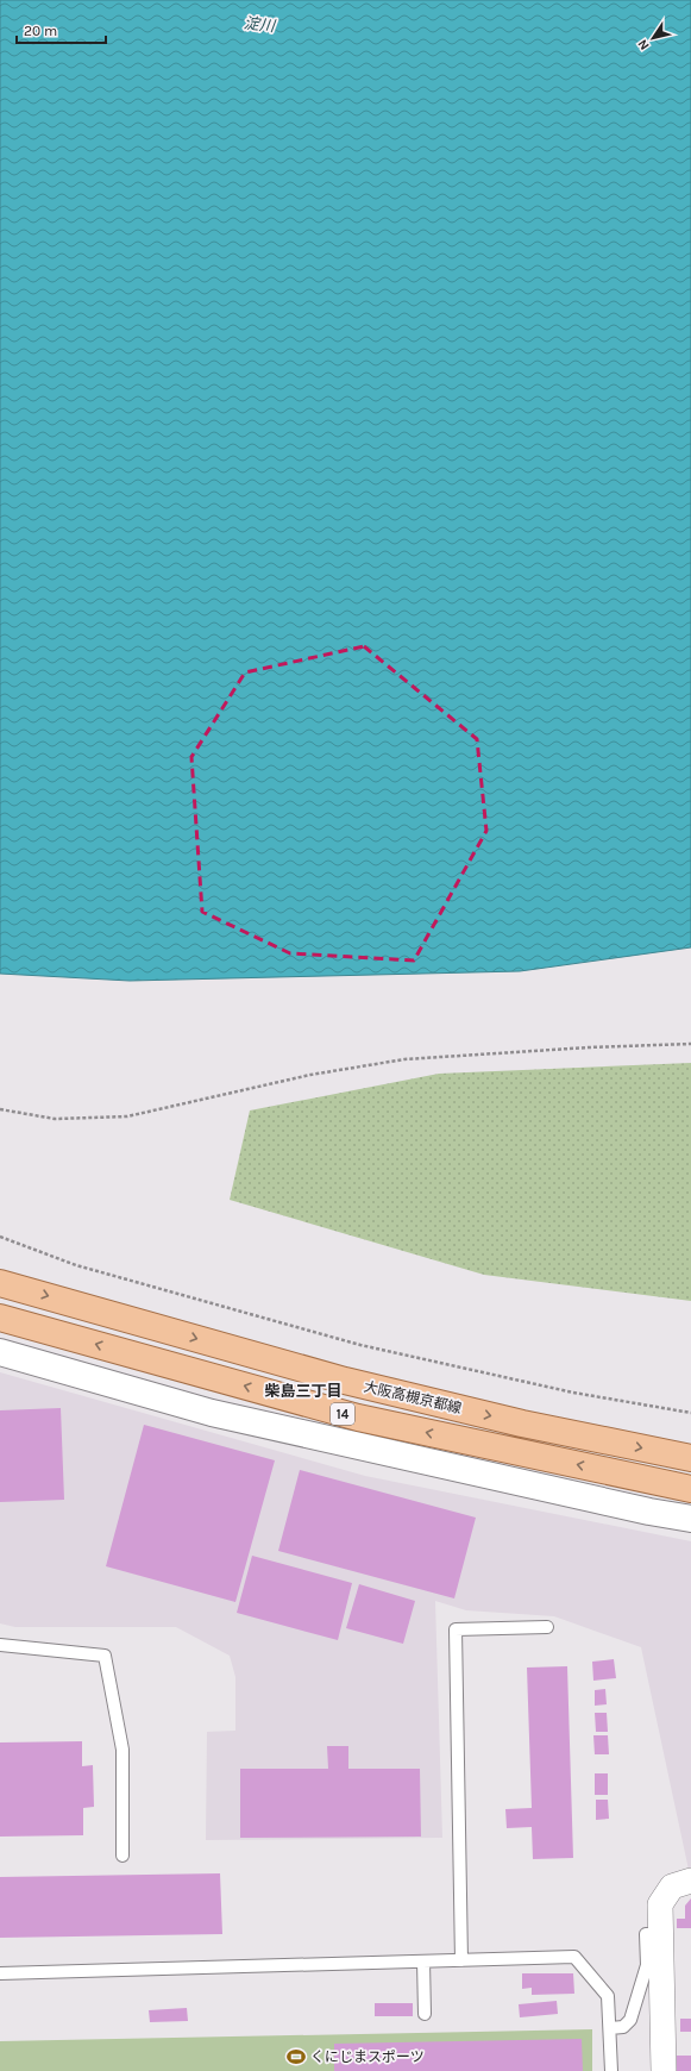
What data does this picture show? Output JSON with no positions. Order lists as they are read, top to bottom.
{
  "streets": {
    "main road": ["大阪高槻京都線", "14"]
  },
  "districts": ["柴島三丁目"],
  "water": ["淀川"],
  "places": {
    "sports": ["くにじまスポーツ"]
  },
  "scale_bar": "20 m",
  "north": "bottom left"
}
